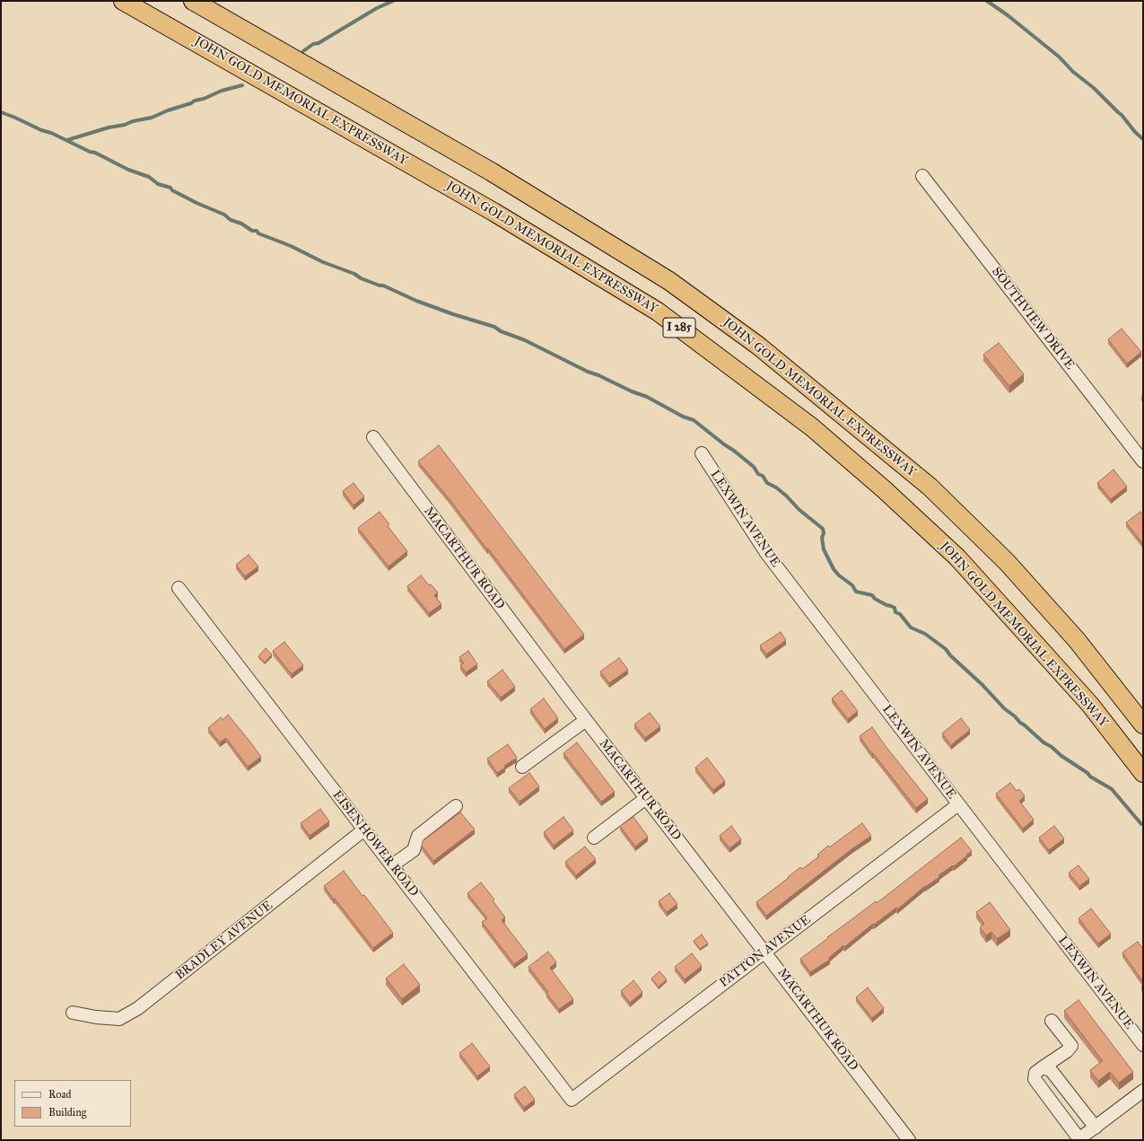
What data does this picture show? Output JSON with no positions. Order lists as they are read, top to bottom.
{
  "streets": {
    "highway": ["JOHN GOLD MEMORIAL EXPRESSWAY", "I 285"],
    "street": [
      "SOUTHVIEW DRIVE",
      "LEXWIN AVENUE",
      "MACARTHUR ROAD",
      "EISENHOWER ROAD",
      "BRADLEY AVENUE",
      "PATTON AVENUE"
    ]
  },
  "crossings": [
    ["LEXWIN AVENUE", "PATTON AVENUE"],
    ["MACARTHUR ROAD", "PATTON AVENUE"],
    ["EISENHOWER ROAD", "BRADLEY AVENUE"],
    ["EISENHOWER ROAD", "PATTON AVENUE"]
  ],
  "legend": ["Road", "Building"]
}
